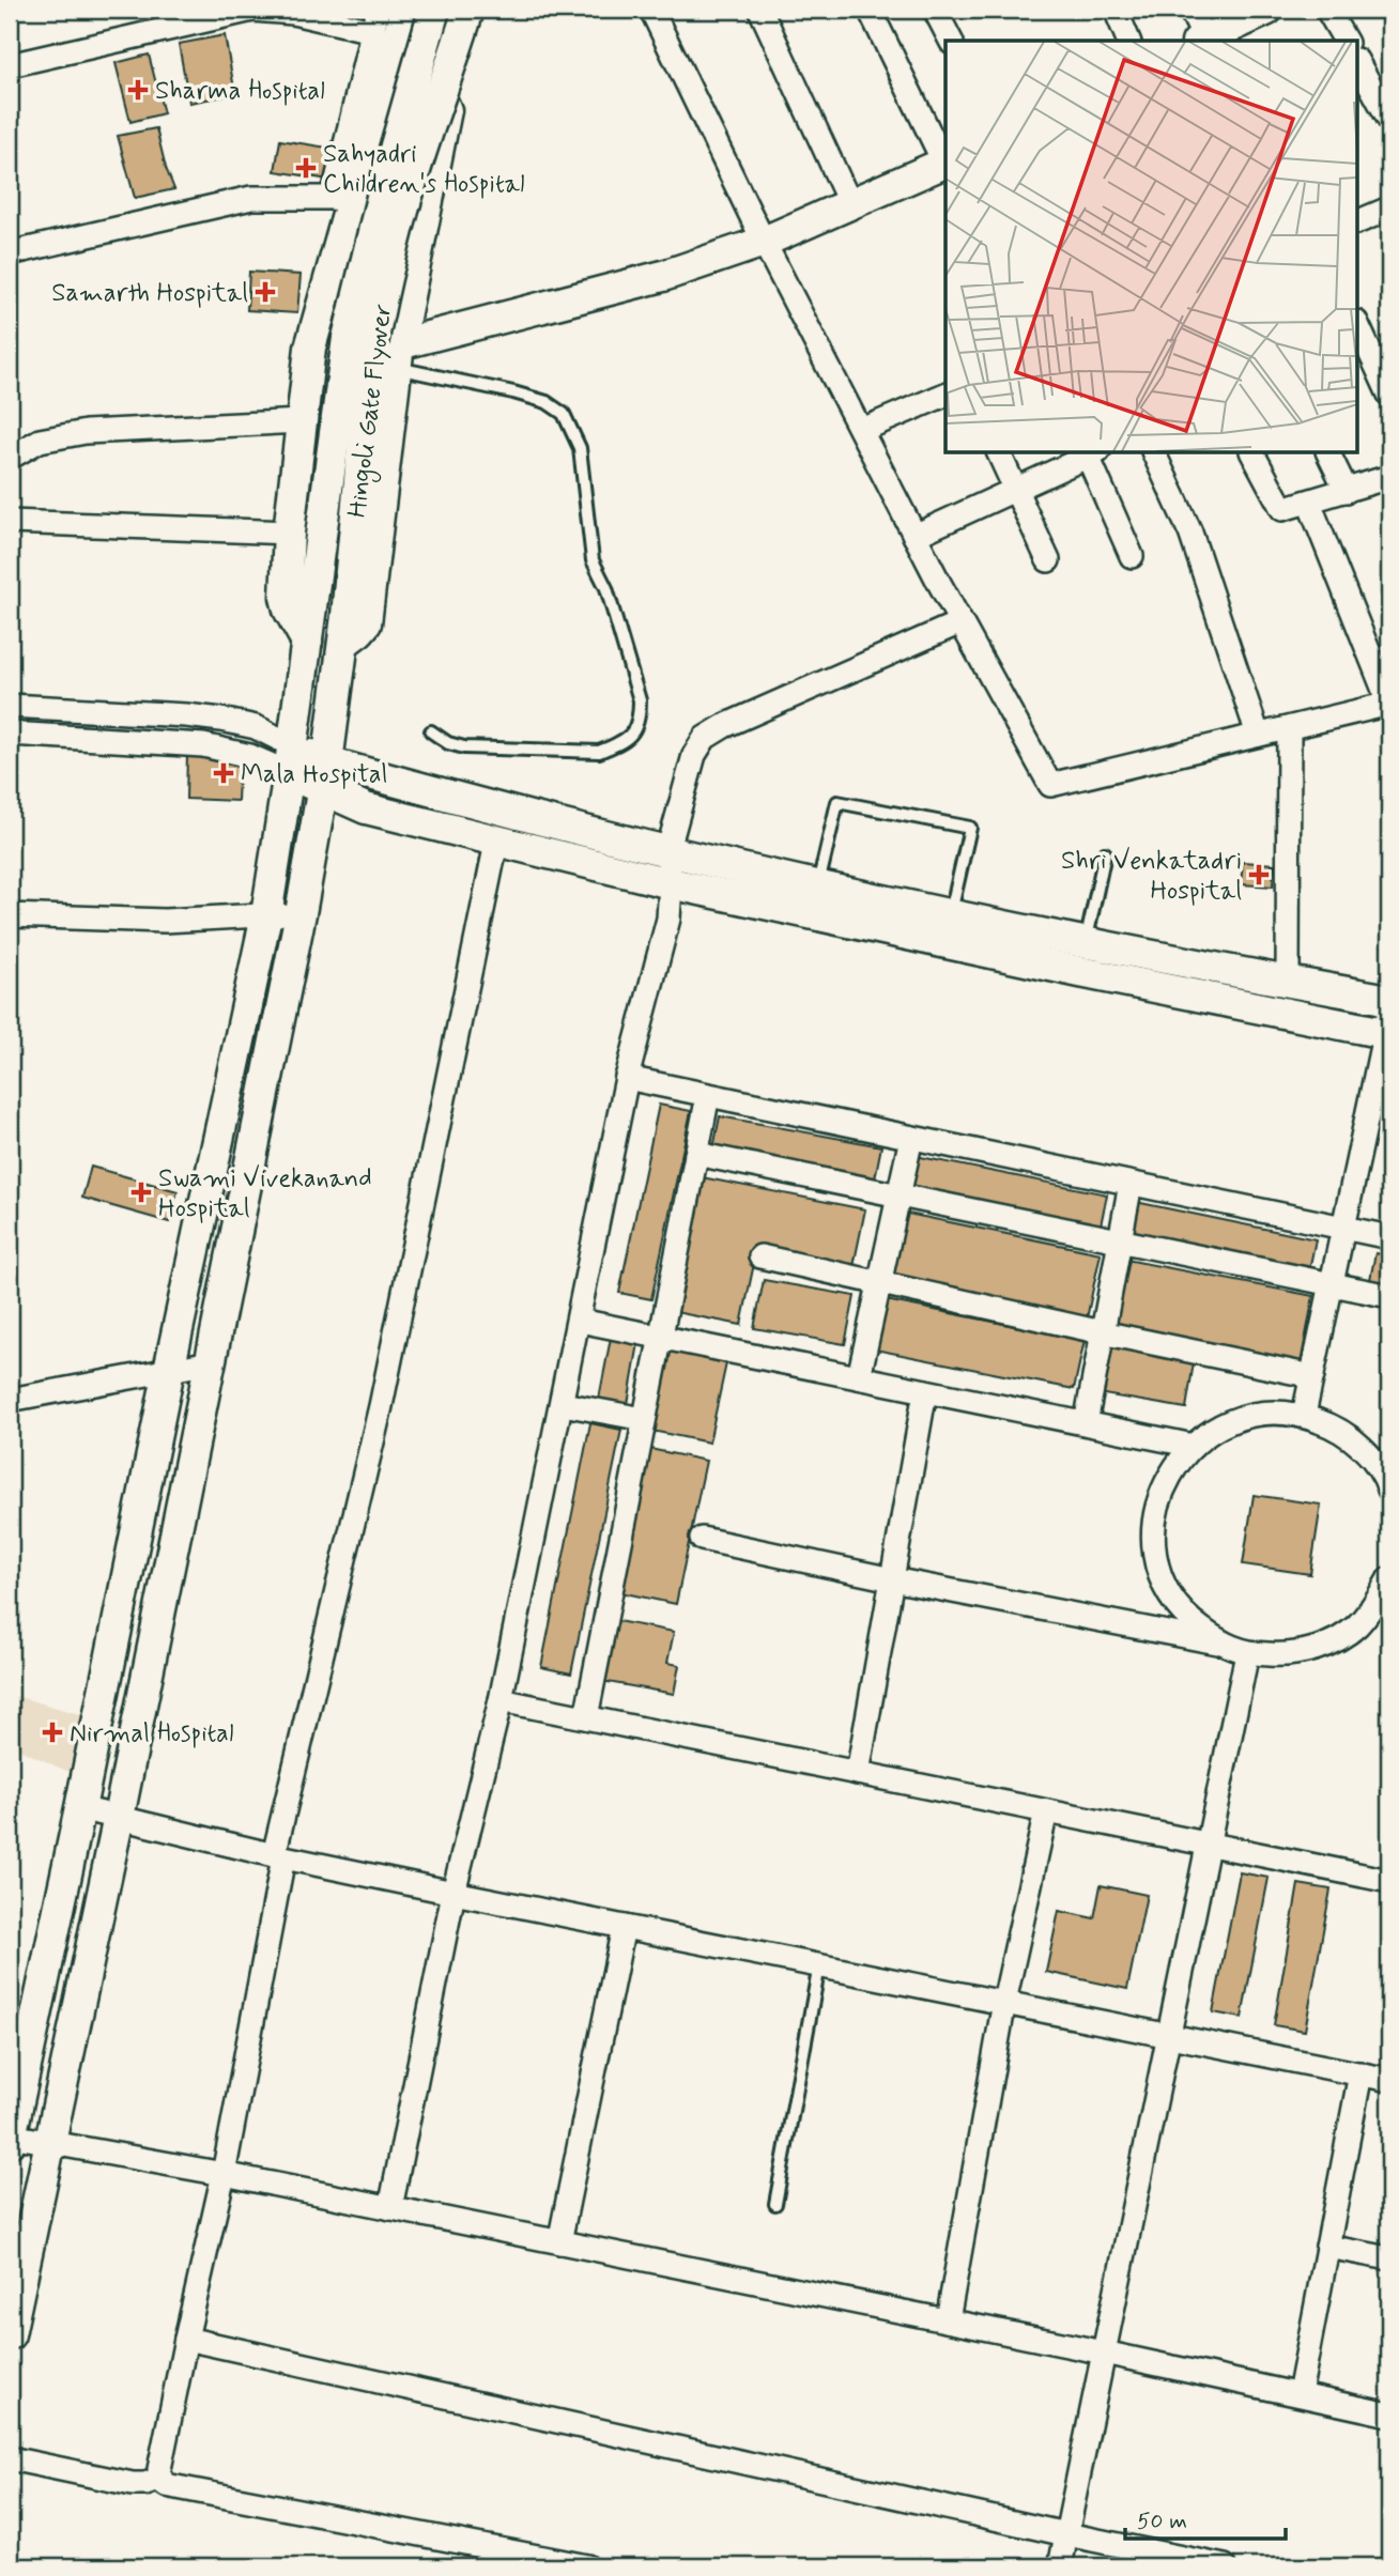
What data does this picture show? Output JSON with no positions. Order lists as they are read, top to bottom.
{
  "streets": {
    "main road": ["Hingoli Gate Flyover"]
  },
  "places": {
    "health": [
      "Sharma Hospital",
      "Sahyadri Children's Hospital",
      "Samarth Hospital",
      "Mala Hospital",
      "Shri Venkatadri Hospital",
      "Swami Vivekanand Hospital",
      "Nirmal Hospital"
    ]
  },
  "scale_bar": "50 m"
}
